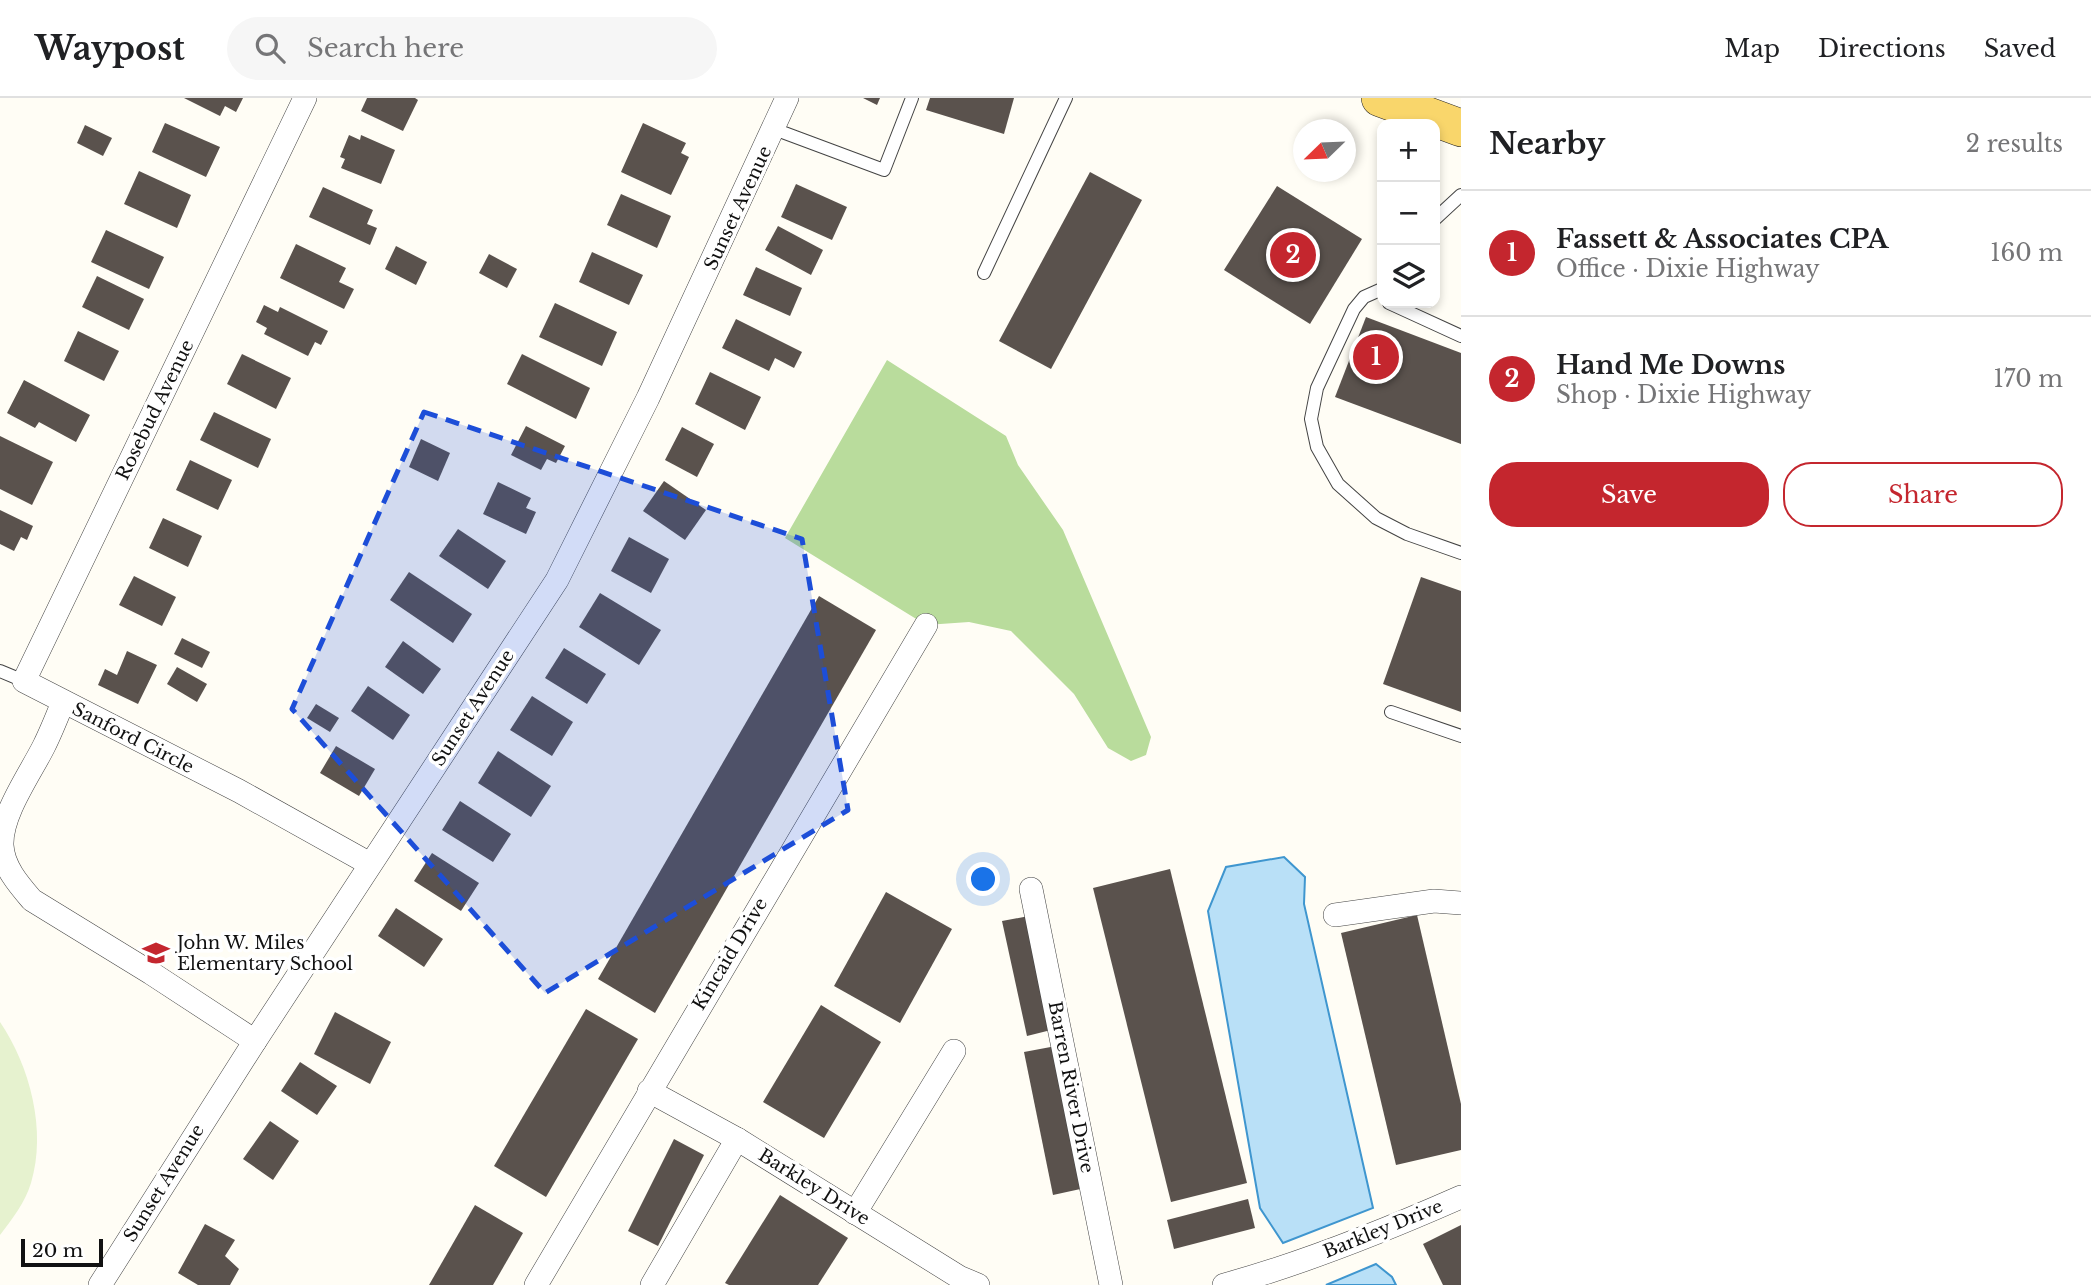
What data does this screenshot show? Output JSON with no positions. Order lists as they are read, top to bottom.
{
  "streets": {
    "street": [
      "Sunset Avenue",
      "Rosebud Avenue",
      "Sanford Circle",
      "Kincaid Drive",
      "Barren River Drive",
      "Barkley Drive"
    ]
  },
  "crossings": [
    ["Sunset Avenue", "Sanford Circle"],
    ["Kincaid Drive", "Barkley Drive"]
  ],
  "places": {
    "school or university": ["John W. Miles Elementary School"]
  },
  "scale_bar": "20 m",
  "north": "bottom left",
  "page": {
    "header": "Waypost",
    "search": "Search here",
    "nav": ["Map", "Directions", "Saved"],
    "heading": ["Nearby", "2 results"],
    "map_buttons": ["+", "−"],
    "list": [
      {
        "mark": "1",
        "name": "Fassett & Associates CPA",
        "note": "Office · Dixie Highway",
        "value": "160 m"
      },
      {
        "mark": "2",
        "name": "Hand Me Downs",
        "note": "Shop · Dixie Highway",
        "value": "170 m"
      }
    ],
    "pins": ["2", "1"],
    "buttons": ["Save", "Share"],
    "scale": "20 m"
  }
}
